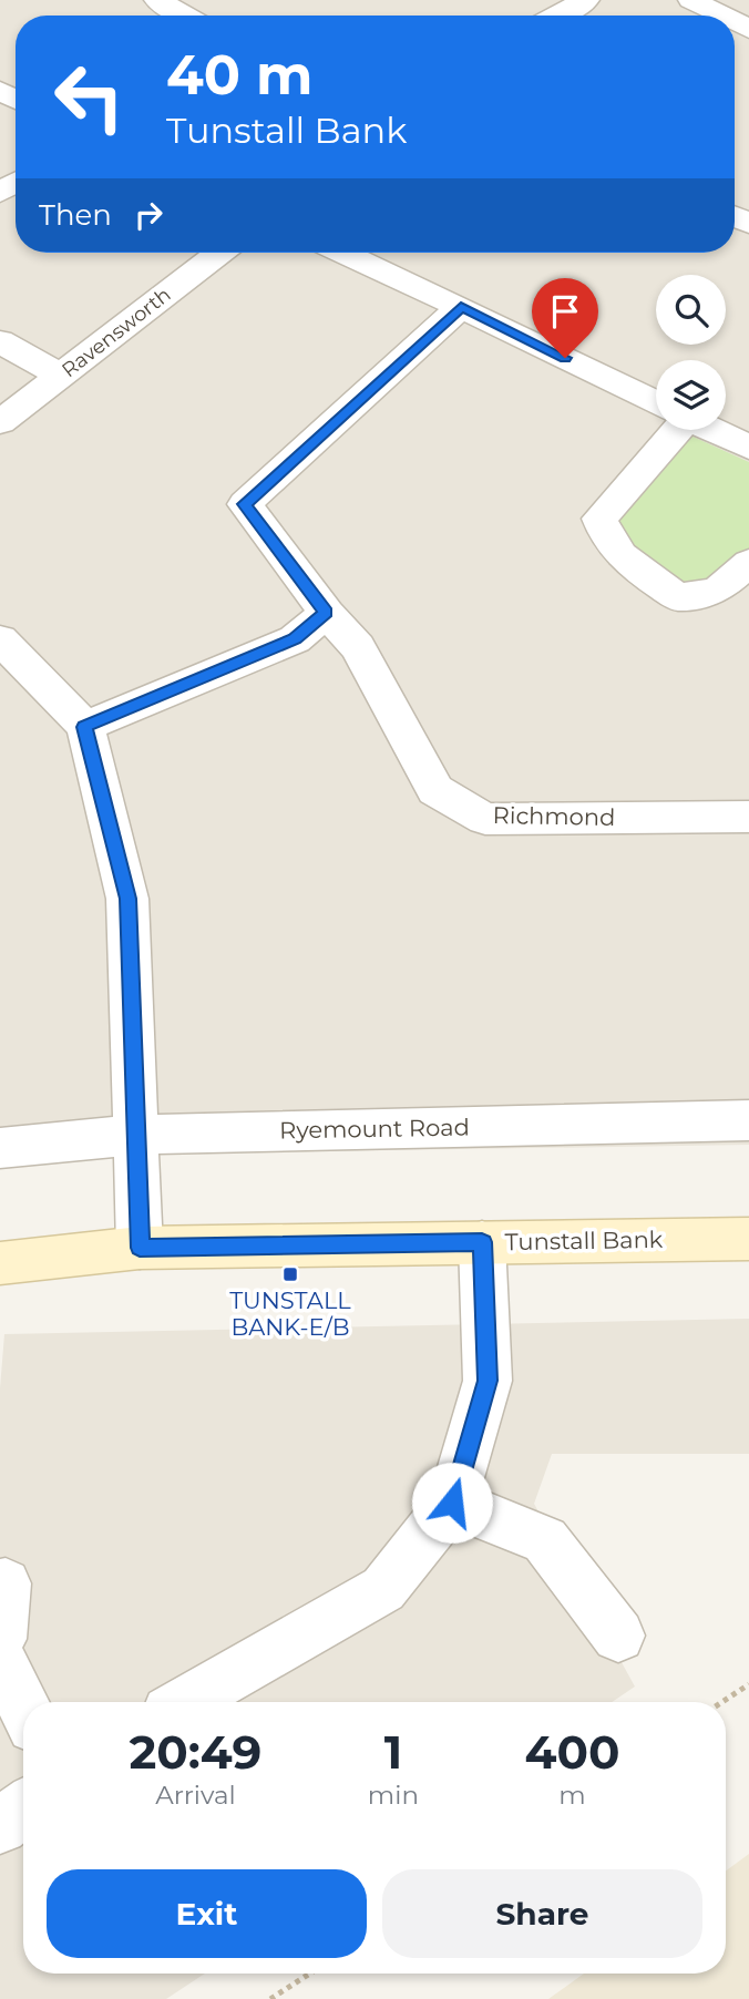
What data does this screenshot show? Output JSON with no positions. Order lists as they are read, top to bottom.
{
  "streets": {
    "main road": ["Tunstall Bank"],
    "street": ["Ravensworth", "Richmond", "Ryemount Road"]
  },
  "places": {
    "transit": ["TUNSTALL BANK-E/B"]
  },
  "page": {
    "turn": ["40 m", "Tunstall Bank"],
    "then": "Then",
    "eta": [
      "20:49",
      "Arrival",
      "1",
      "min",
      "400",
      "m"
    ],
    "buttons": ["Exit", "Share"]
  }
}
